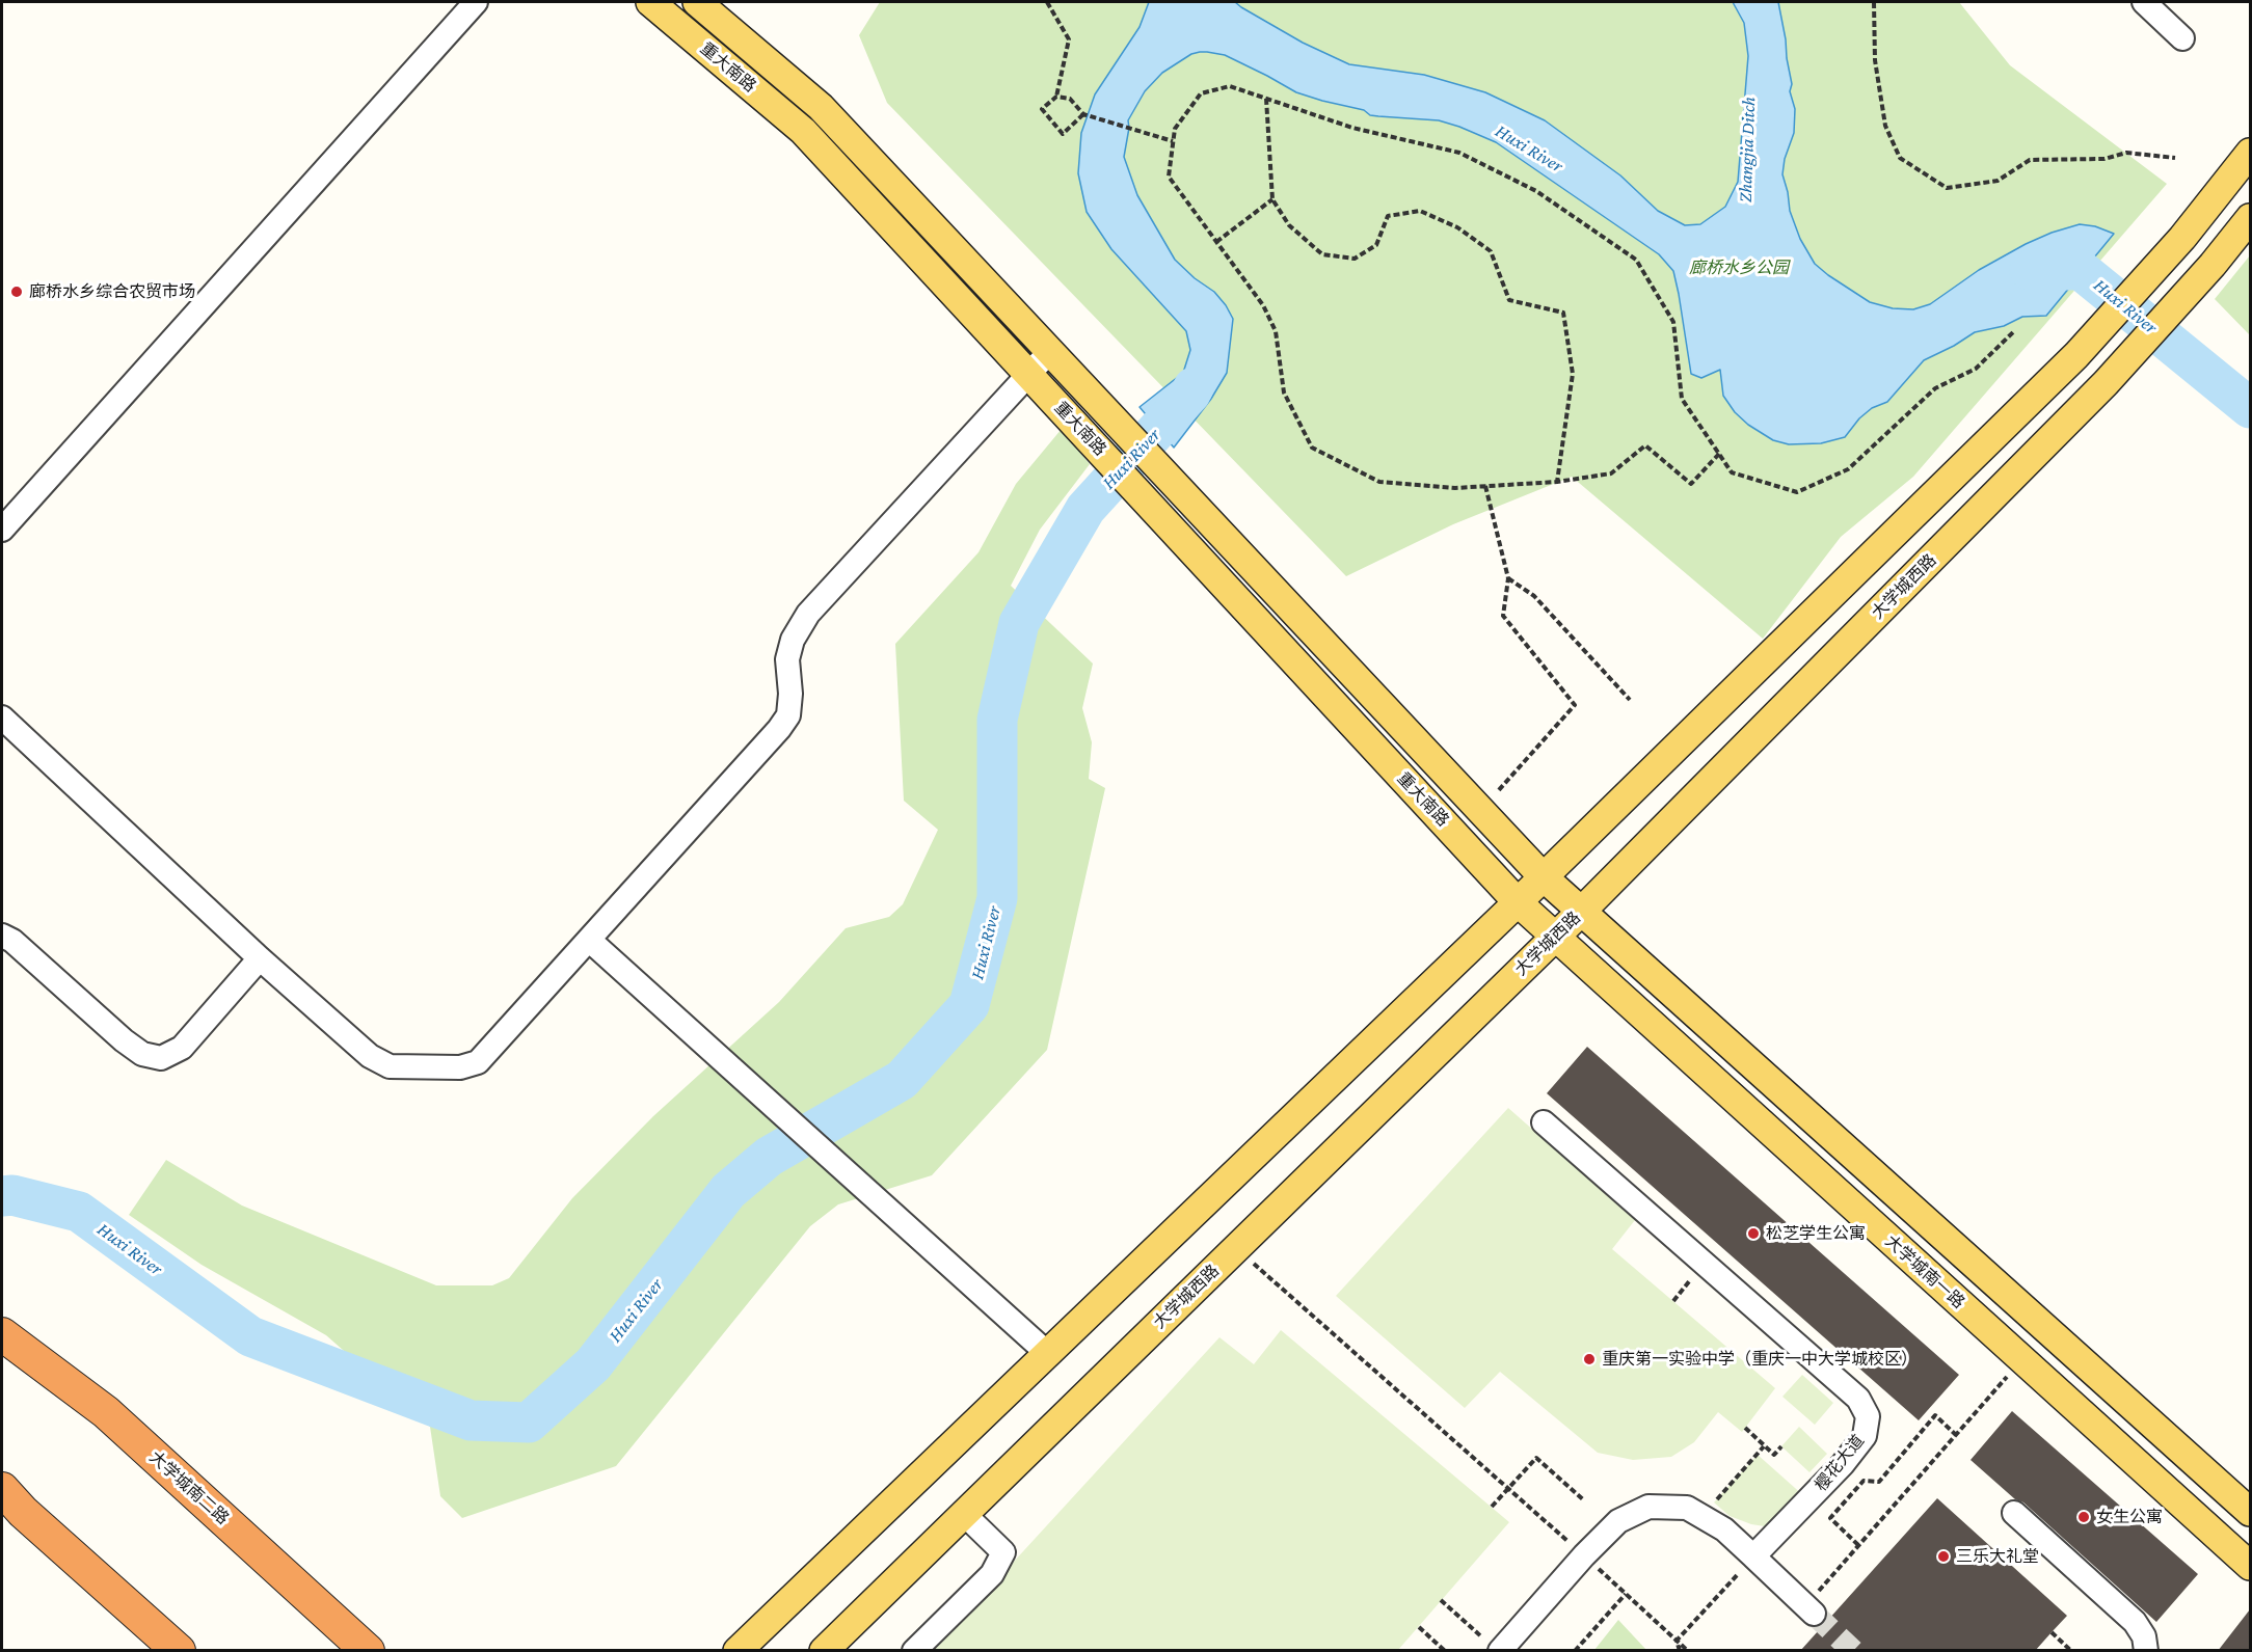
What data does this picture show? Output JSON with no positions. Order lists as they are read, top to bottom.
{
  "streets": {
    "highway": ["大学城南二路"],
    "main road": ["重大南路", "大学城西路", "大学城南一路"],
    "street": ["樱花大道"]
  },
  "crossings": [
    ["重大南路", "大学城南一路"],
    ["大学城西路", "大学城南一路"]
  ],
  "water": ["Huxi River", "Zhangjia Ditch"],
  "parks": ["廊桥水乡公园"],
  "places": [
    "廊桥水乡综合农贸市场",
    "松芝学生公寓",
    "重庆第一实验中学（重庆一中大学城校区）",
    "女生公寓",
    "三乐大礼堂"
  ]
}
